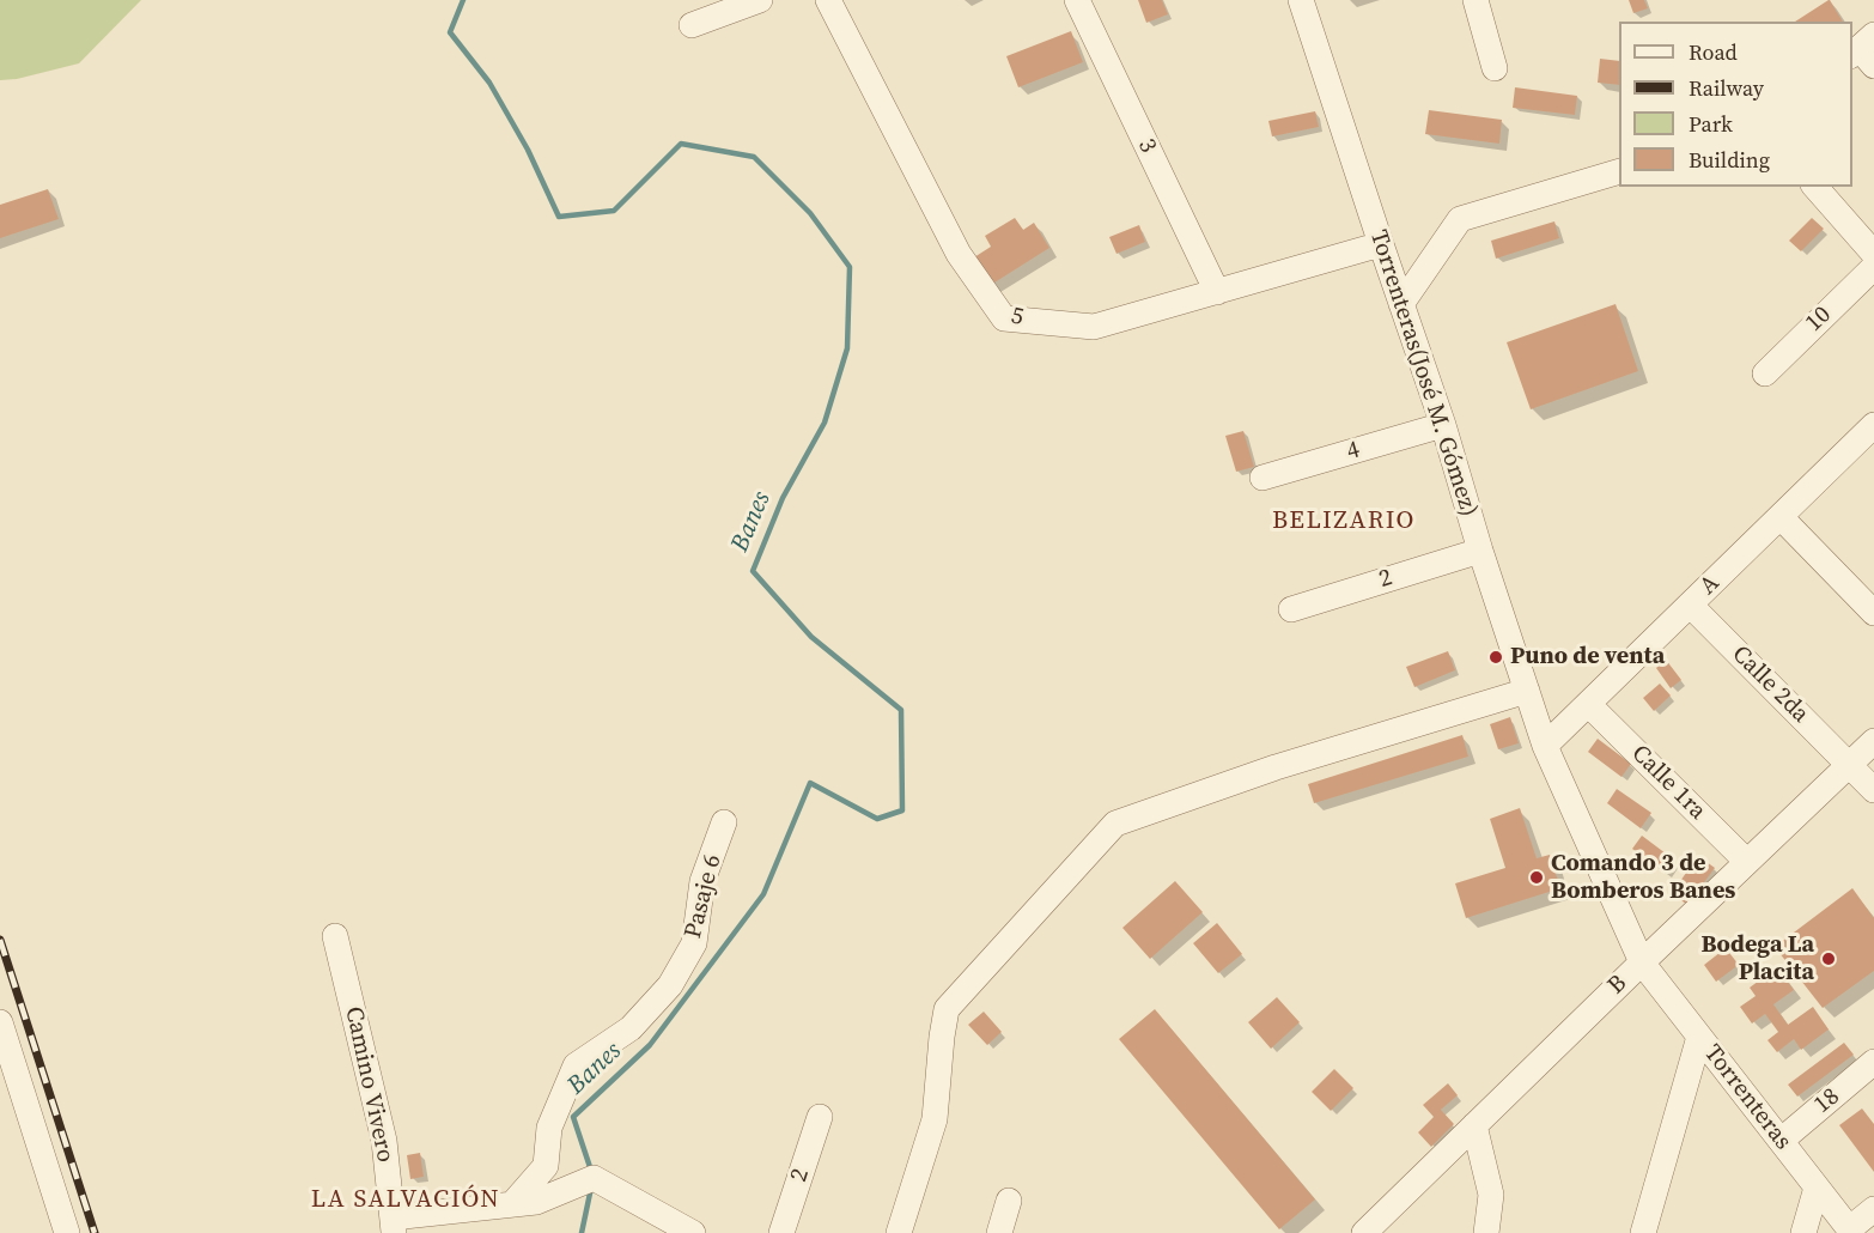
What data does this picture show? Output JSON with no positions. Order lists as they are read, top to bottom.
{
  "streets": {
    "street": [
      "3",
      "5",
      "10",
      "Torrenteras(José M. Gómez)",
      "4",
      "2",
      "A",
      "Calle 2da",
      "Calle 1ra",
      "Pasaje 6",
      "B",
      "Camino Vivero",
      "Torrenteras",
      "18"
    ]
  },
  "crossings": [
    ["3", "5"],
    ["5", "Torrenteras(José M. Gómez)"],
    ["Torrenteras(José M. Gómez)", "4"],
    ["Torrenteras(José M. Gómez)", "2"],
    ["Torrenteras(José M. Gómez)", "A"],
    ["Torrenteras(José M. Gómez)", "Torrenteras"],
    ["A", "Calle 2da"],
    ["A", "Calle 1ra"],
    ["A", "Torrenteras"],
    ["Calle 2da", "B"],
    ["Calle 1ra", "B"],
    ["B", "Torrenteras"],
    ["Torrenteras", "18"]
  ],
  "districts": ["BELIZARIO", "LA SALVACIÓN"],
  "water": ["Banes"],
  "places": ["Puno de venta", "Comando 3 de Bomberos Banes", "Bodega La Placita"],
  "legend": [
    "Road",
    "Railway",
    "Park",
    "Building"
  ]
}
